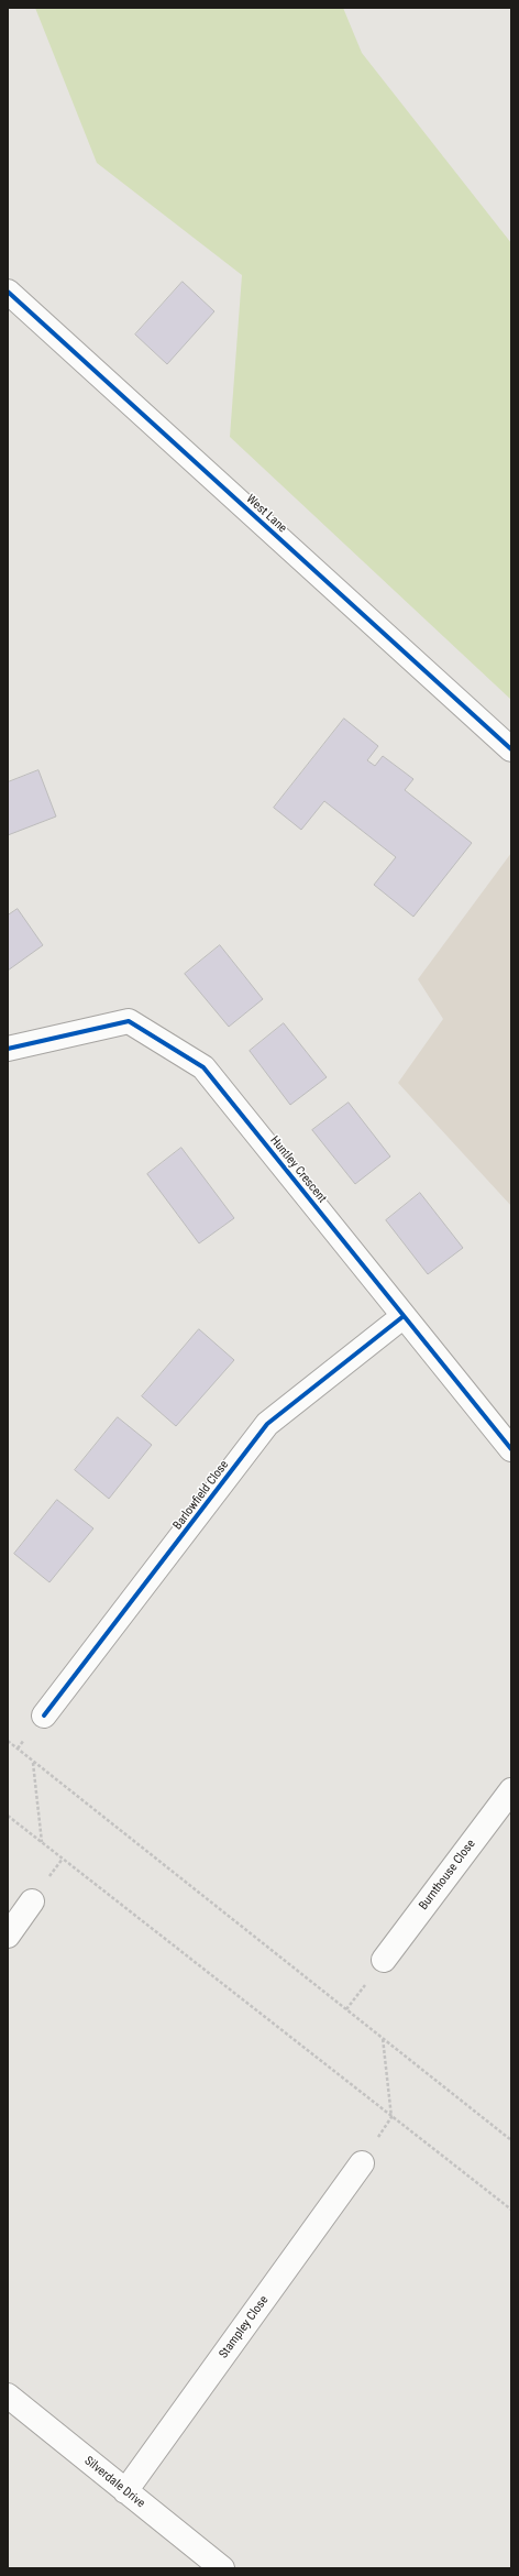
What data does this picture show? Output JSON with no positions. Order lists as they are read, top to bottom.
{
  "streets": {
    "street": [
      "West Lane",
      "Huntley Crescent",
      "Barlowfield Close",
      "Burnthouse Close",
      "Stampley Close",
      "Silverdale Drive"
    ]
  },
  "crossings": [
    ["Huntley Crescent", "Barlowfield Close"],
    ["Stampley Close", "Silverdale Drive"]
  ]
}
